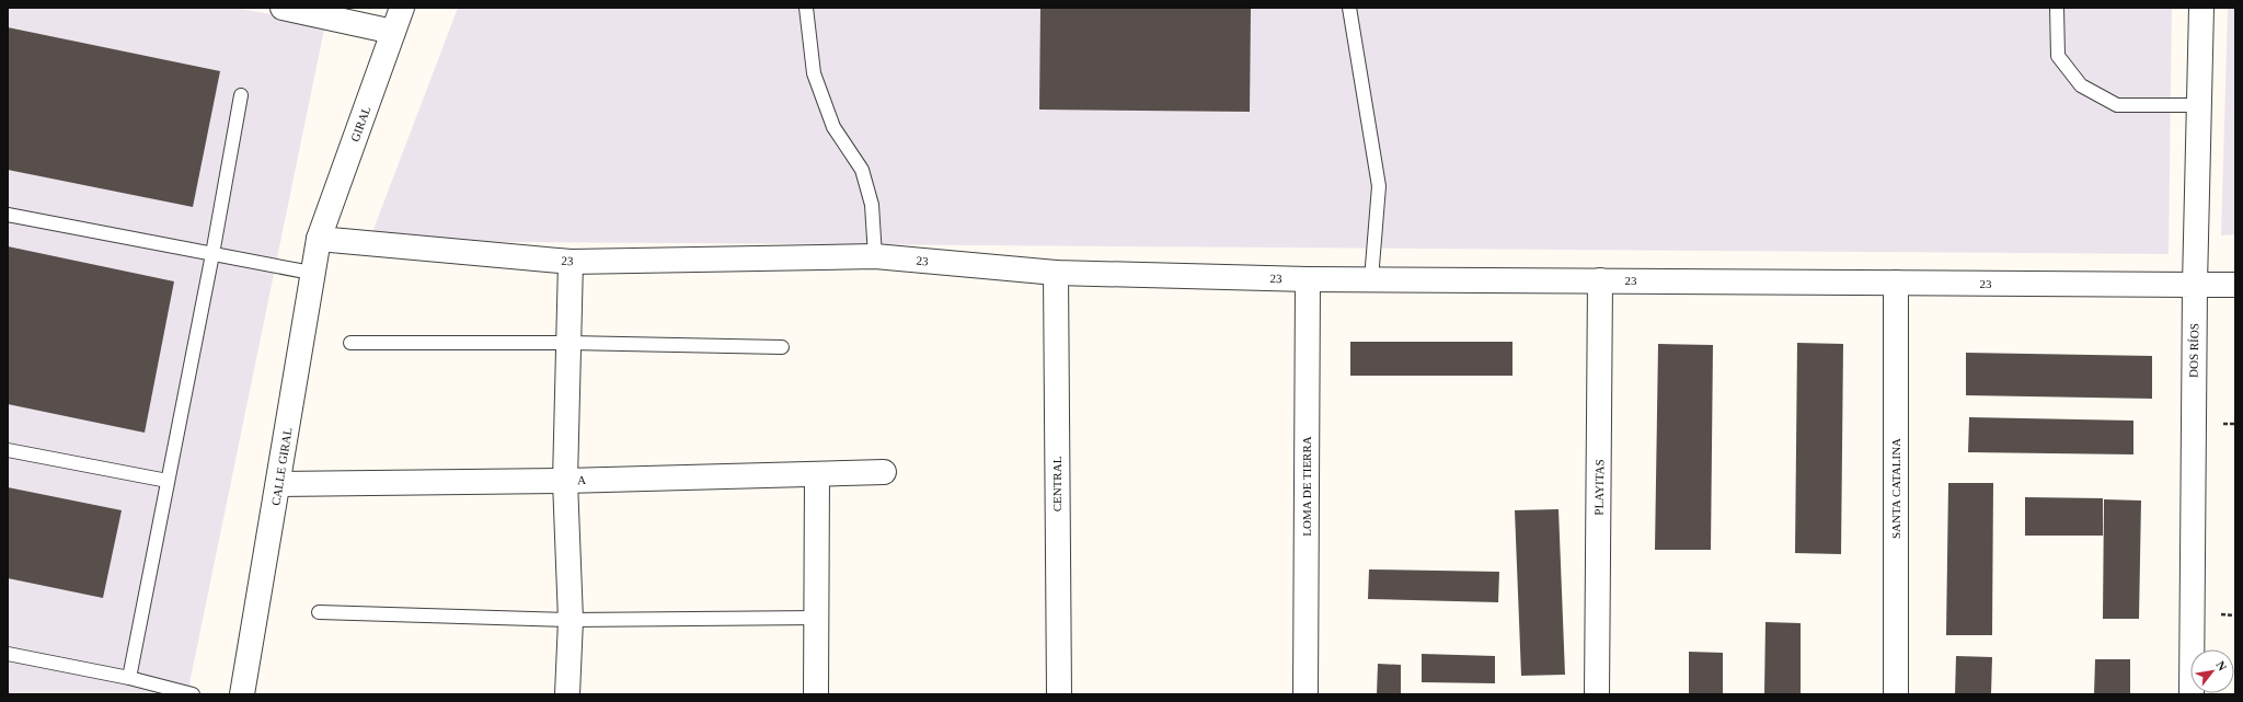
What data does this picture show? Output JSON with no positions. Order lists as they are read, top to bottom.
{
  "streets": {
    "street": [
      "GIRAL",
      "23",
      "DOS RÍOS",
      "CALLE GIRAL",
      "A",
      "CENTRAL",
      "LOMA DE TIERRA",
      "PLAYITAS",
      "SANTA CATALINA"
    ]
  },
  "crossings": [
    ["GIRAL", "23"],
    ["GIRAL", "CALLE GIRAL"],
    ["23", "DOS RÍOS"],
    ["23", "CALLE GIRAL"],
    ["23", "CENTRAL"],
    ["23", "LOMA DE TIERRA"],
    ["23", "PLAYITAS"],
    ["23", "SANTA CATALINA"],
    ["CALLE GIRAL", "A"]
  ],
  "north": "top right"
}
